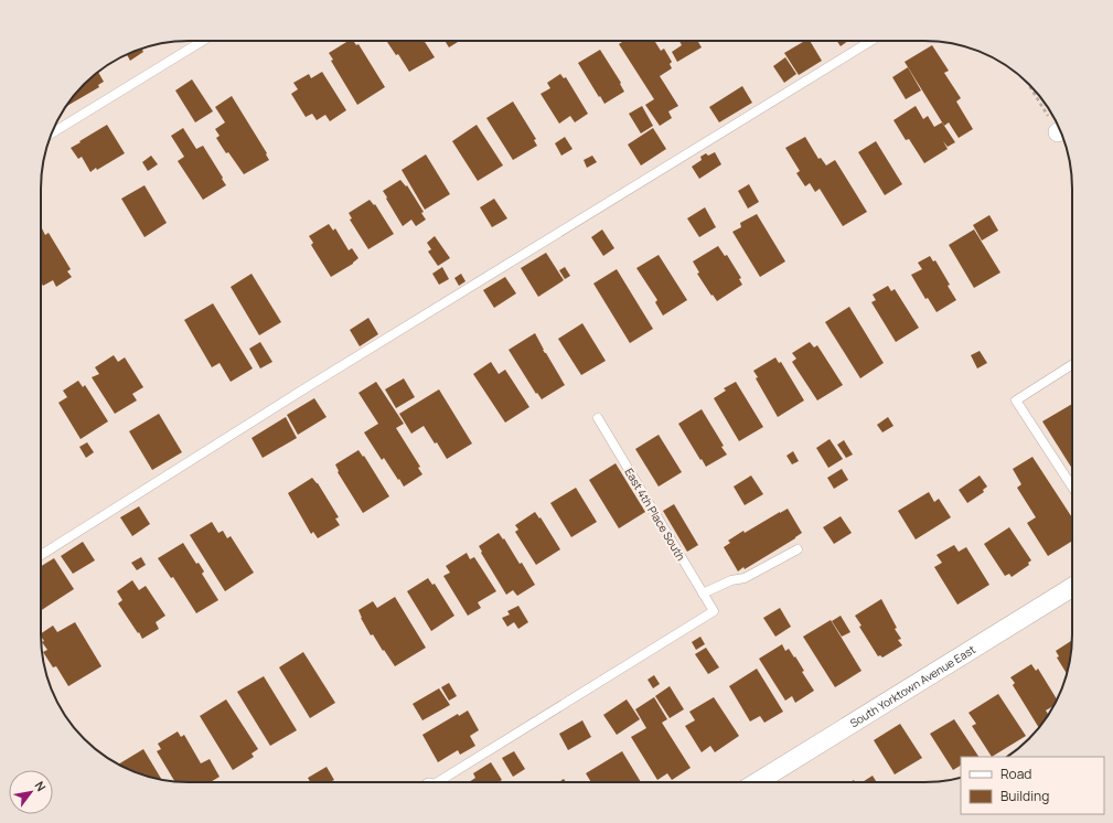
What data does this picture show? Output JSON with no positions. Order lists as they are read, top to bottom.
{
  "streets": {
    "street": ["South Yorktown Avenue East"],
    "lane": ["East 4th Place South"]
  },
  "legend": ["Road", "Building"],
  "north": "top right"
}
